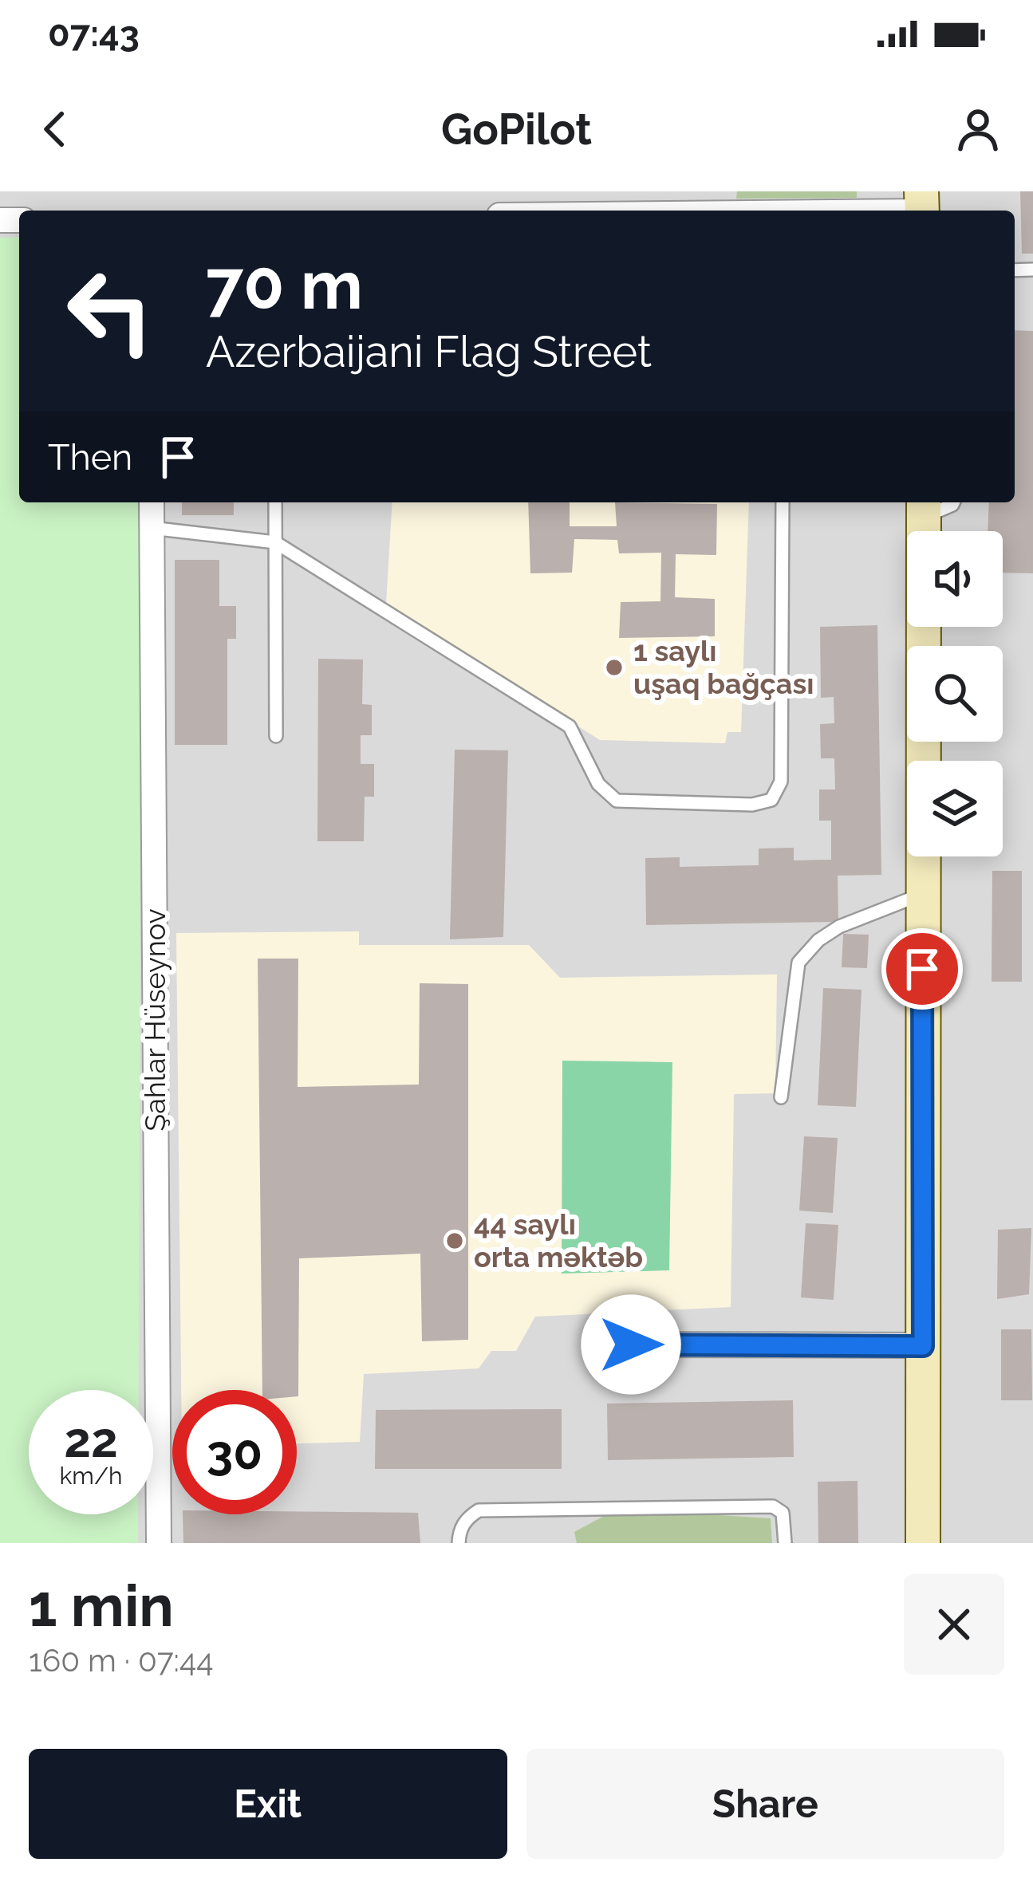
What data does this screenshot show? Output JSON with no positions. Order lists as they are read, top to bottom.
{
  "streets": {
    "street": ["Şahlar Hüseynov"]
  },
  "places": ["1 saylı uşaq bağçası", "44 saylı orta məktəb"],
  "page": {
    "status": "07:43",
    "header": "GoPilot",
    "turn": ["70 m", "Azerbaijani Flag Street"],
    "then": "Then",
    "speed": "22 km/h",
    "limit": "30",
    "heading": ["1 min", "160 m · 07:44"],
    "buttons": ["Exit", "Share"]
  }
}
